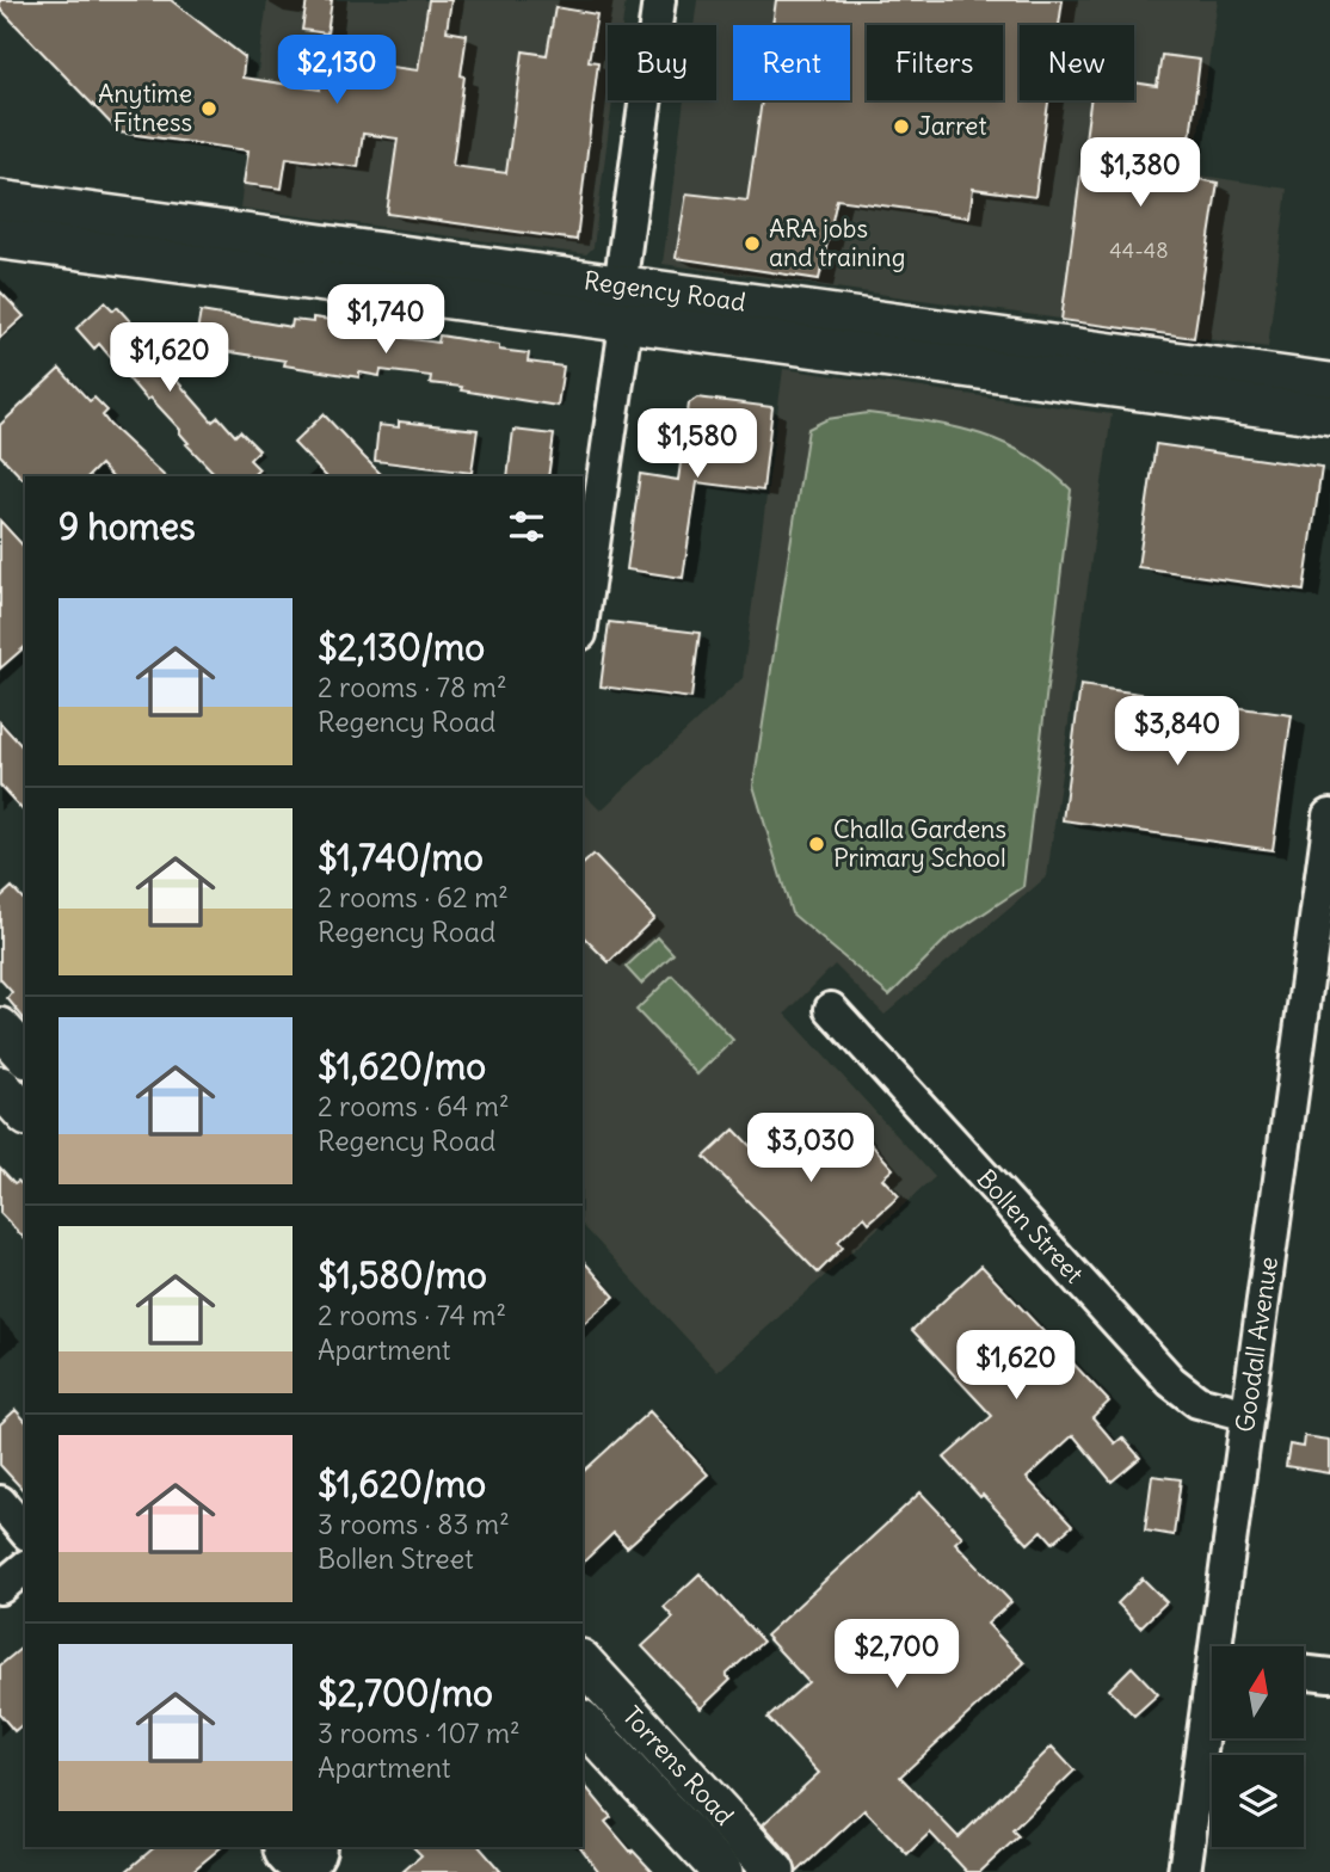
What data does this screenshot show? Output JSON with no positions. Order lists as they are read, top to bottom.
{
  "streets": {
    "main road": ["Regency Road", "Torrens Road"],
    "street": ["Bollen Street", "Goodall Avenue"]
  },
  "crossings": [
    ["Bollen Street", "Goodall Avenue"]
  ],
  "places": [
    "Anytime Fitness",
    "Jarret",
    "ARA jobs and training",
    "Challa Gardens Primary School"
  ],
  "house_numbers": ["44-48"],
  "north": "top",
  "page": {
    "chip": [
      "Buy",
      "Rent",
      "Filters",
      "New"
    ],
    "price": [
      "$2,130",
      "$1,380",
      "$1,740",
      "$1,620",
      "$1,580",
      "$3,840",
      "$3,030",
      "$1,620",
      "$2,700"
    ],
    "heading": "9 homes",
    "list": [
      {
        "name": "$2,130/mo",
        "note": "2 rooms · 78 m² · Regency Road"
      },
      {
        "name": "$1,740/mo",
        "note": "2 rooms · 62 m² · Regency Road"
      },
      {
        "name": "$1,620/mo",
        "note": "2 rooms · 64 m² · Regency Road"
      },
      {
        "name": "$1,580/mo",
        "note": "2 rooms · 74 m² · Apartment"
      },
      {
        "name": "$1,620/mo",
        "note": "3 rooms · 83 m² · Bollen Street"
      },
      {
        "name": "$2,700/mo",
        "note": "3 rooms · 107 m² · Apartment"
      }
    ]
  }
}
